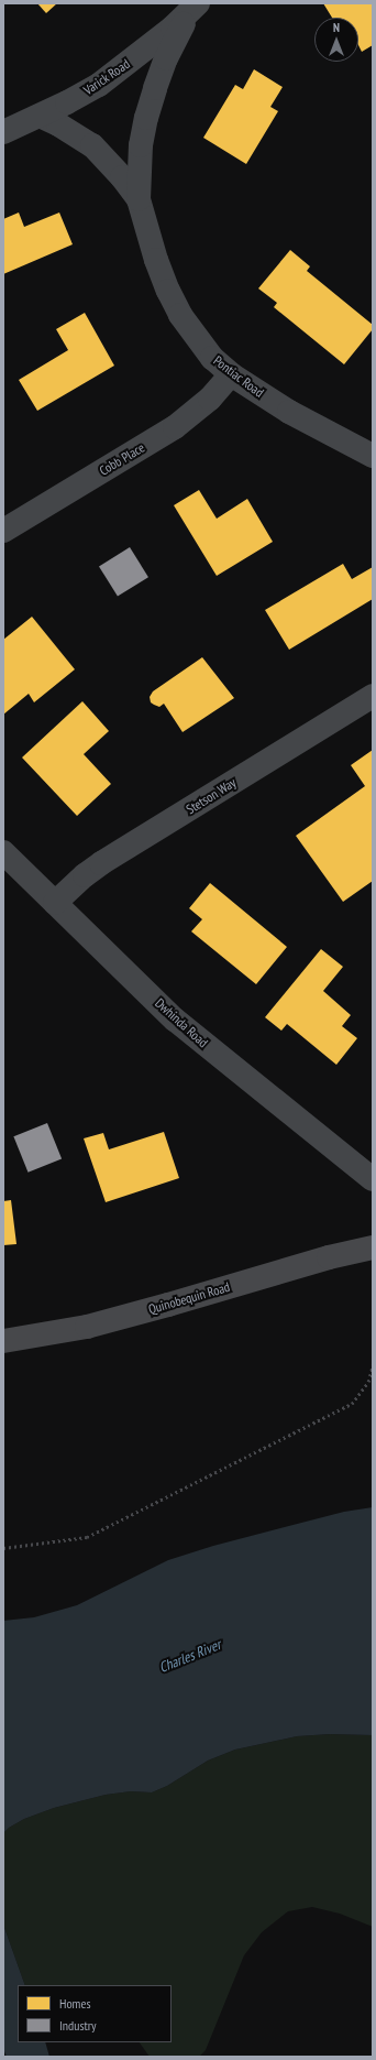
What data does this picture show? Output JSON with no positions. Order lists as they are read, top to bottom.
{
  "streets": {
    "main road": ["Quinobequin Road"],
    "street": [
      "Varick Road",
      "Pontiac Road",
      "Cobb Place",
      "Stetson Way",
      "Dwhinda Road"
    ]
  },
  "crossings": [
    ["Varick Road", "Pontiac Road"],
    ["Pontiac Road", "Cobb Place"],
    ["Stetson Way", "Dwhinda Road"]
  ],
  "water": ["Charles River"],
  "legend": ["Homes", "Industry"],
  "north": "top"
}
